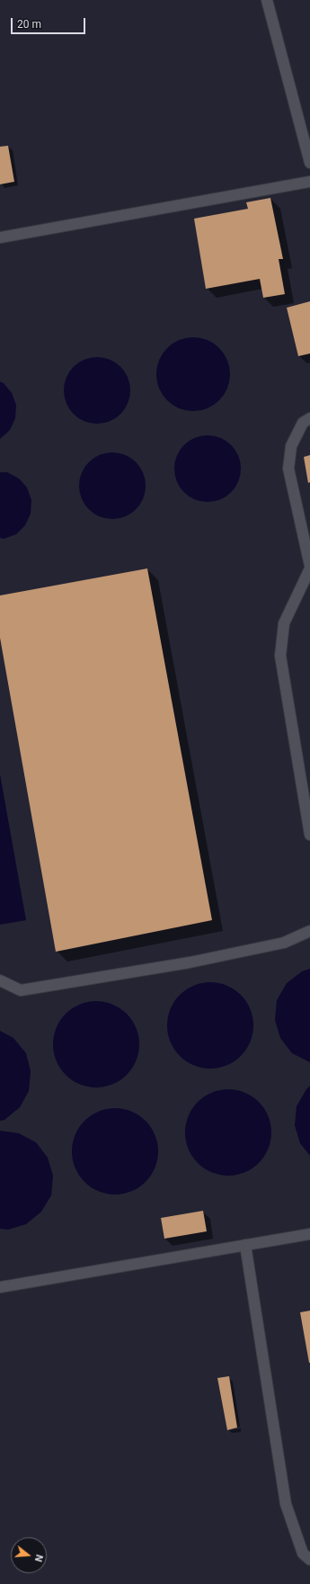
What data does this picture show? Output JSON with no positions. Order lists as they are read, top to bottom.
{
  "scale_bar": "20 m",
  "north": "right"
}
